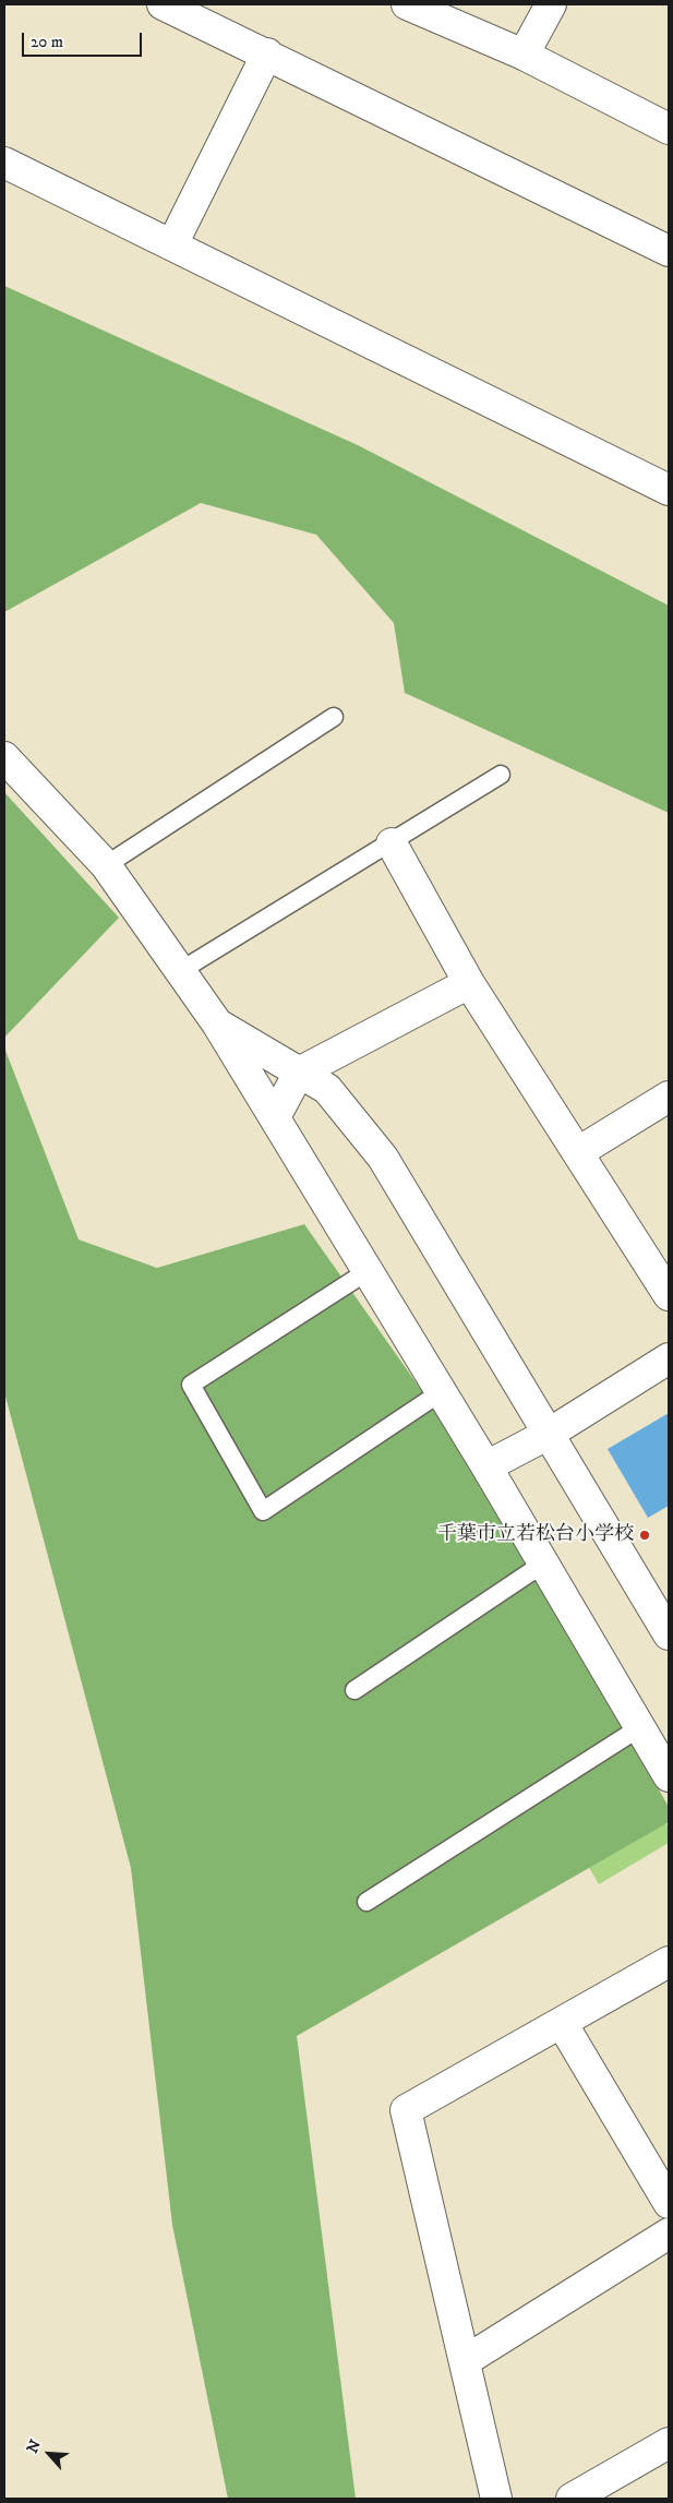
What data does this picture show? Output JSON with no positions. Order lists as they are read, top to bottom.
{
  "places": ["千葉市立若松台小学校"],
  "scale_bar": "20 m",
  "north": "top left"
}
